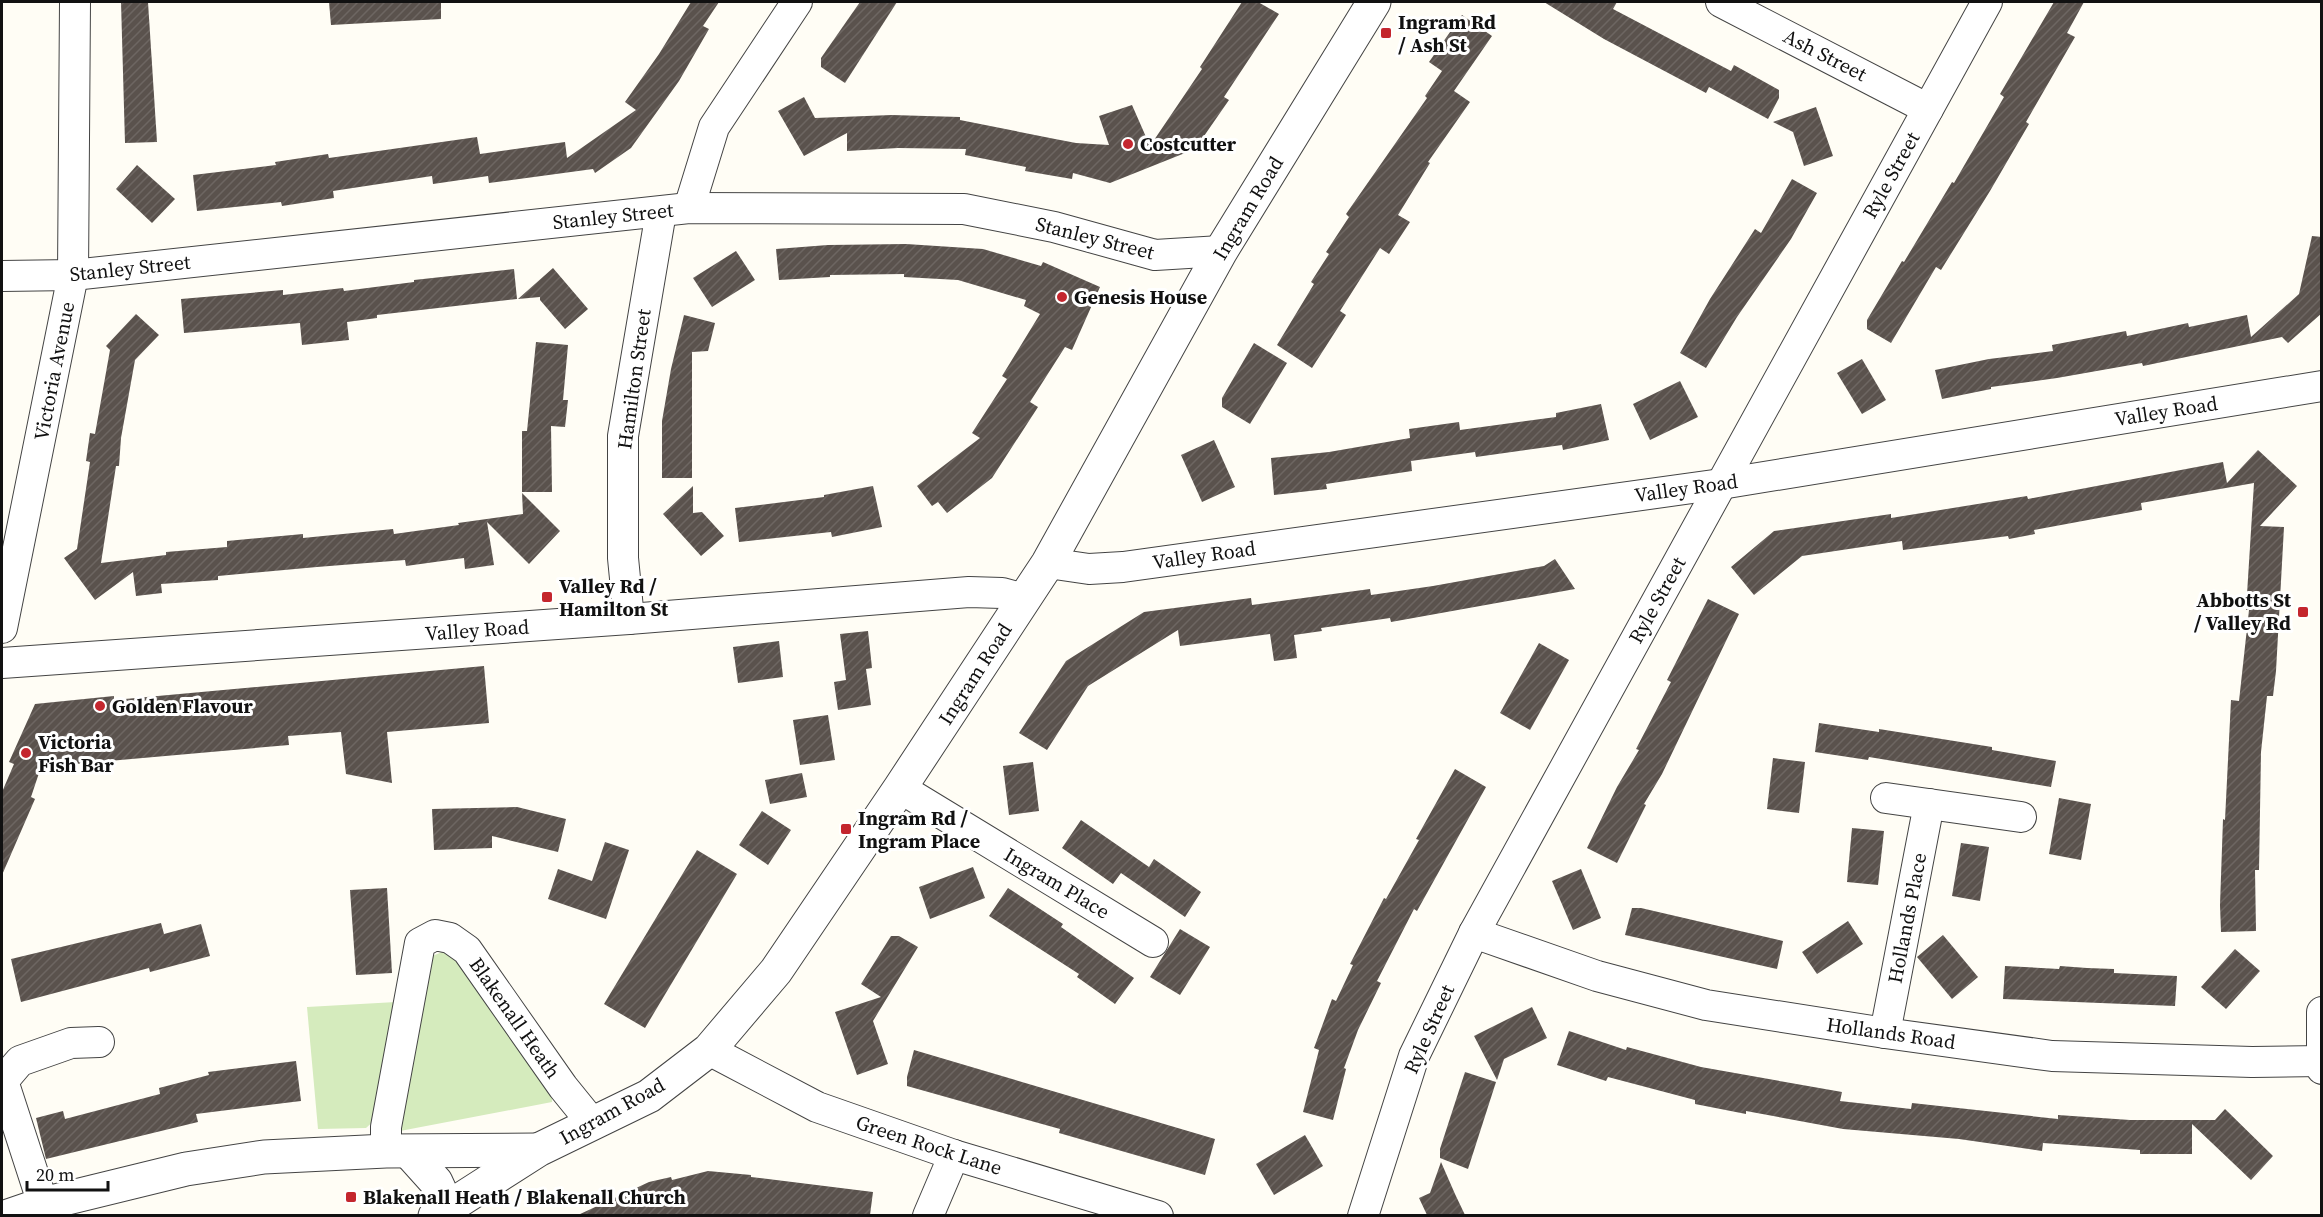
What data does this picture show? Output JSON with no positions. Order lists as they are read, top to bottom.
{
  "streets": {
    "street": [
      "Ash Street",
      "Ryle Street",
      "Ingram Road",
      "Stanley Street",
      "Victoria Avenue",
      "Hamilton Street",
      "Valley Road",
      "Ingram Place",
      "Hollands Place",
      "Blakenall Heath",
      "Hollands Road",
      "Green Rock Lane"
    ]
  },
  "crossings": [
    ["Ash Street", "Ryle Street"],
    ["Ryle Street", "Valley Road"],
    ["Ryle Street", "Hollands Road"],
    ["Ingram Road", "Stanley Street"],
    ["Ingram Road", "Valley Road"],
    ["Ingram Road", "Ingram Place"],
    ["Ingram Road", "Blakenall Heath"],
    ["Ingram Road", "Green Rock Lane"],
    ["Stanley Street", "Victoria Avenue"],
    ["Stanley Street", "Hamilton Street"],
    ["Hamilton Street", "Valley Road"],
    ["Hollands Place", "Hollands Road"]
  ],
  "places": {
    "transit": [
      "Ingram Rd / Ash St",
      "Valley Rd / Hamilton St",
      "Abbotts St / Valley Rd",
      "Ingram Rd / Ingram Place",
      "Blakenall Heath / Blakenall Church"
    ],
    "other": [
      "Costcutter",
      "Genesis House",
      "Golden Flavour",
      "Victoria Fish Bar"
    ]
  },
  "scale_bar": "20 m"
}
